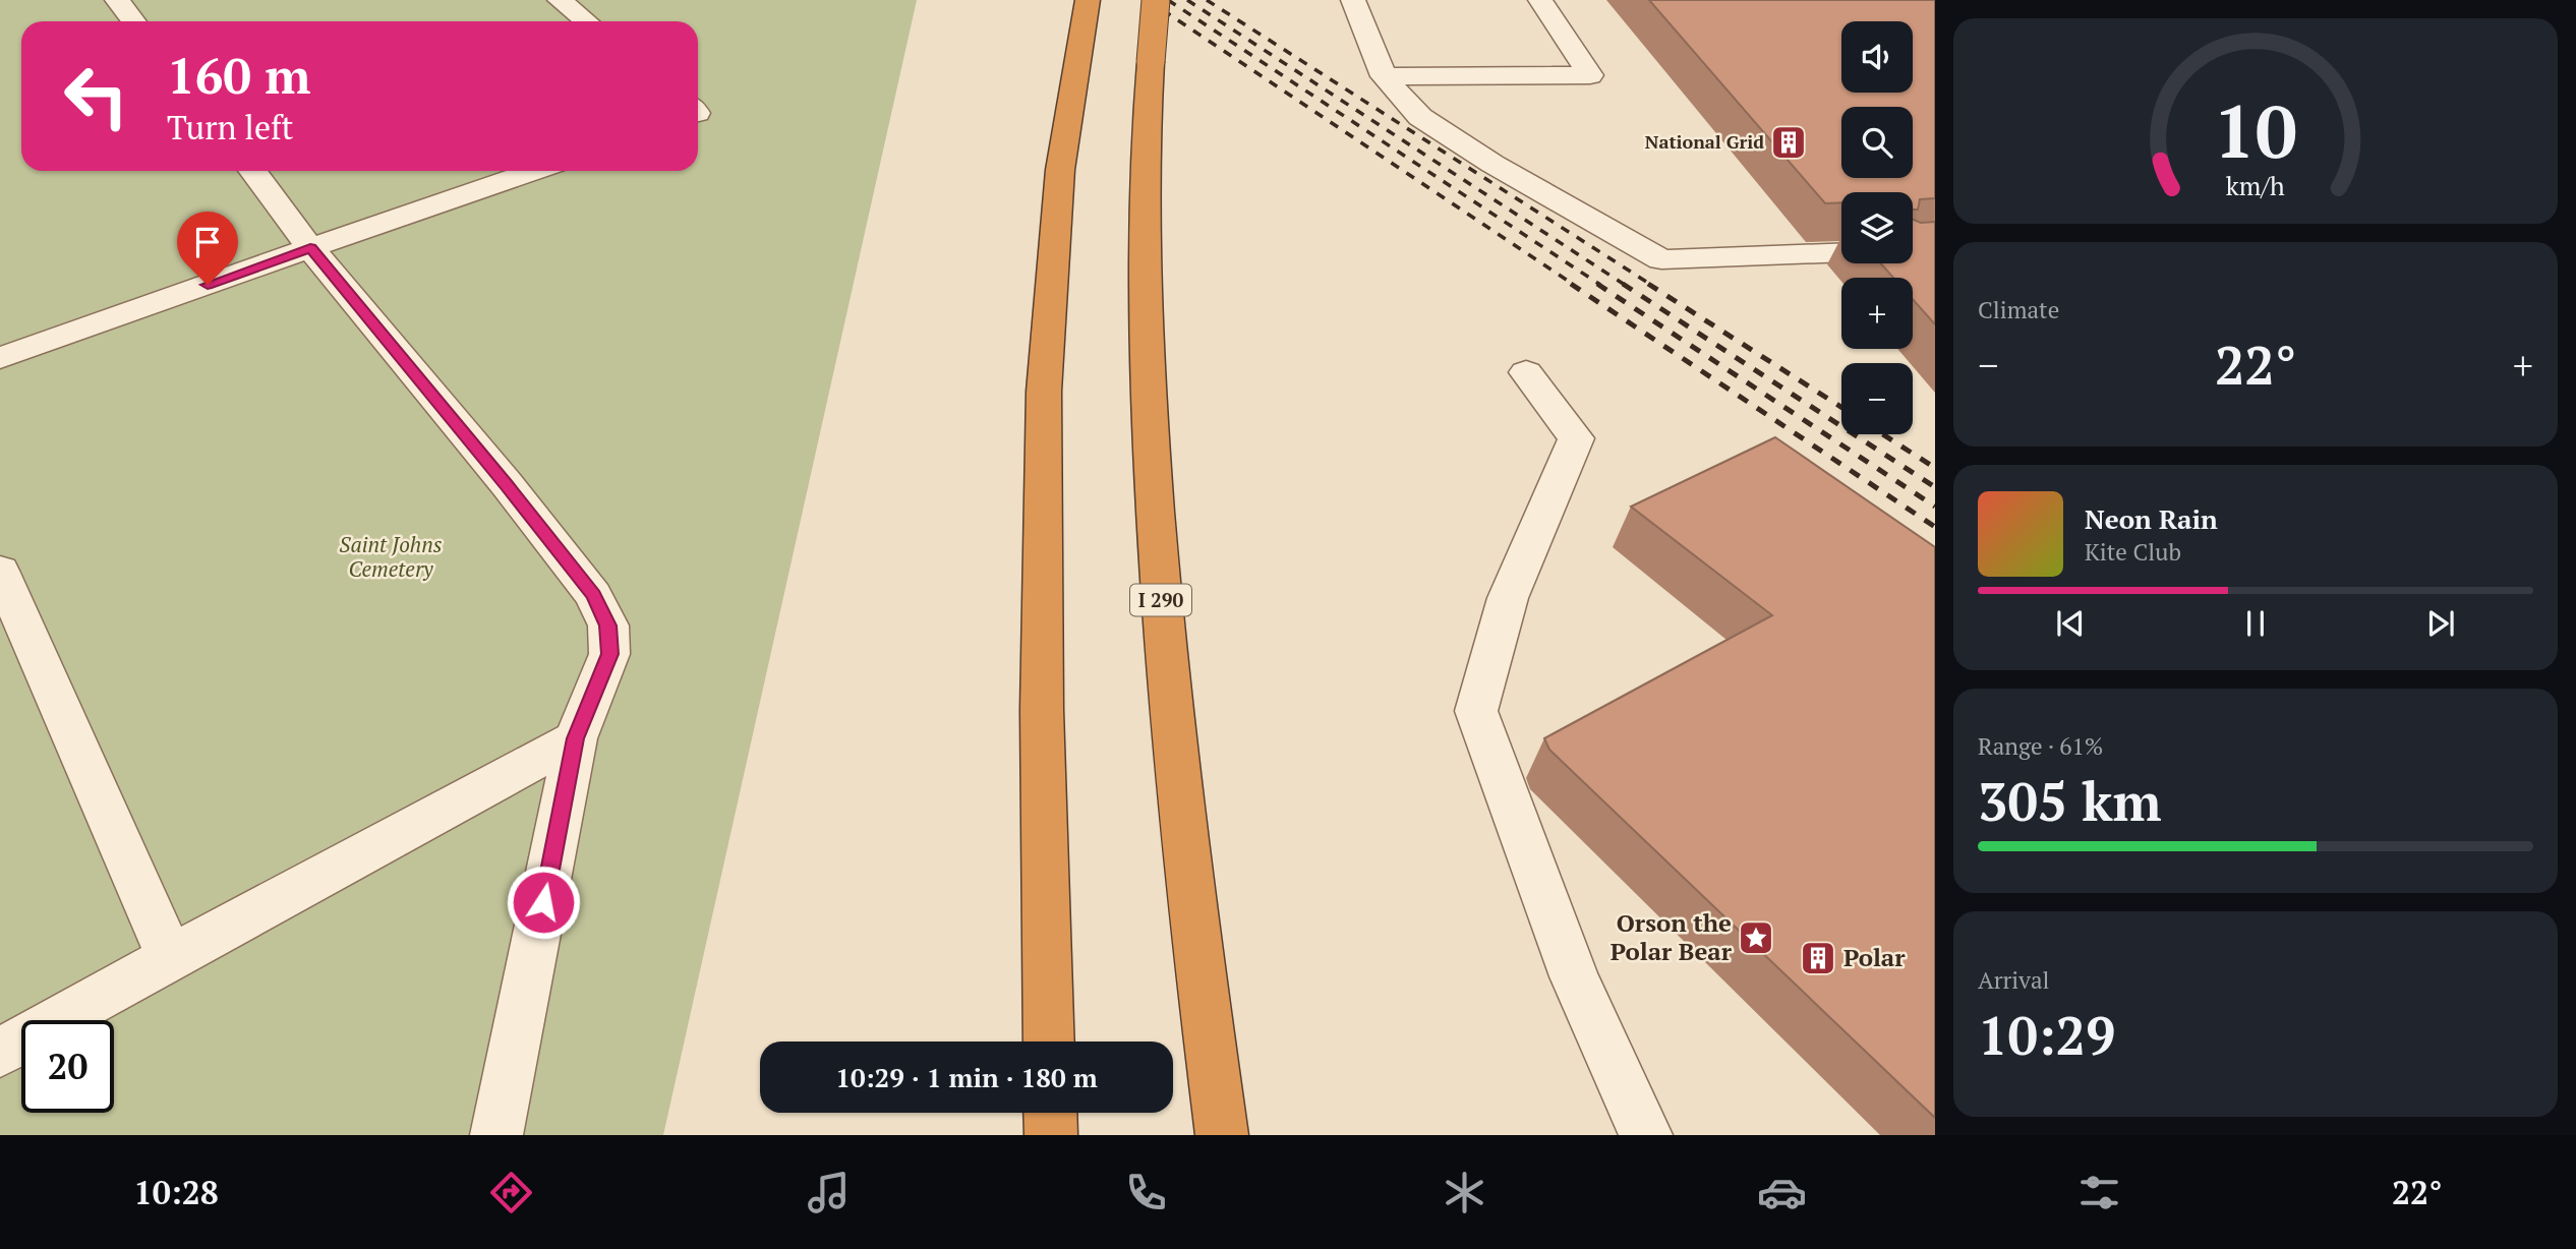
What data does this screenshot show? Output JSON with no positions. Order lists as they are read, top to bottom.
{
  "streets": {
    "highway": ["I 290"]
  },
  "parks": ["Saint Johns Cemetery"],
  "places": {
    "building": ["National Grid", "Polar"],
    "place": ["Orson the Polar Bear"]
  },
  "page": {
    "map_buttons": ["+", "−"],
    "turn": ["160 m", "Turn left"],
    "tile": [
      "Climate",
      ["Range · 61%", "305 km"],
      ["Arrival", "10:29"]
    ],
    "heat": ["−", "22°", "+"],
    "song": ["Neon Rain", "Kite Club"],
    "limit": "20",
    "trip": "10:29 · 1 min · 180 m",
    "tabs": ["10:28", "22°"],
    "gauge": ["10", "km/h"]
  }
}
